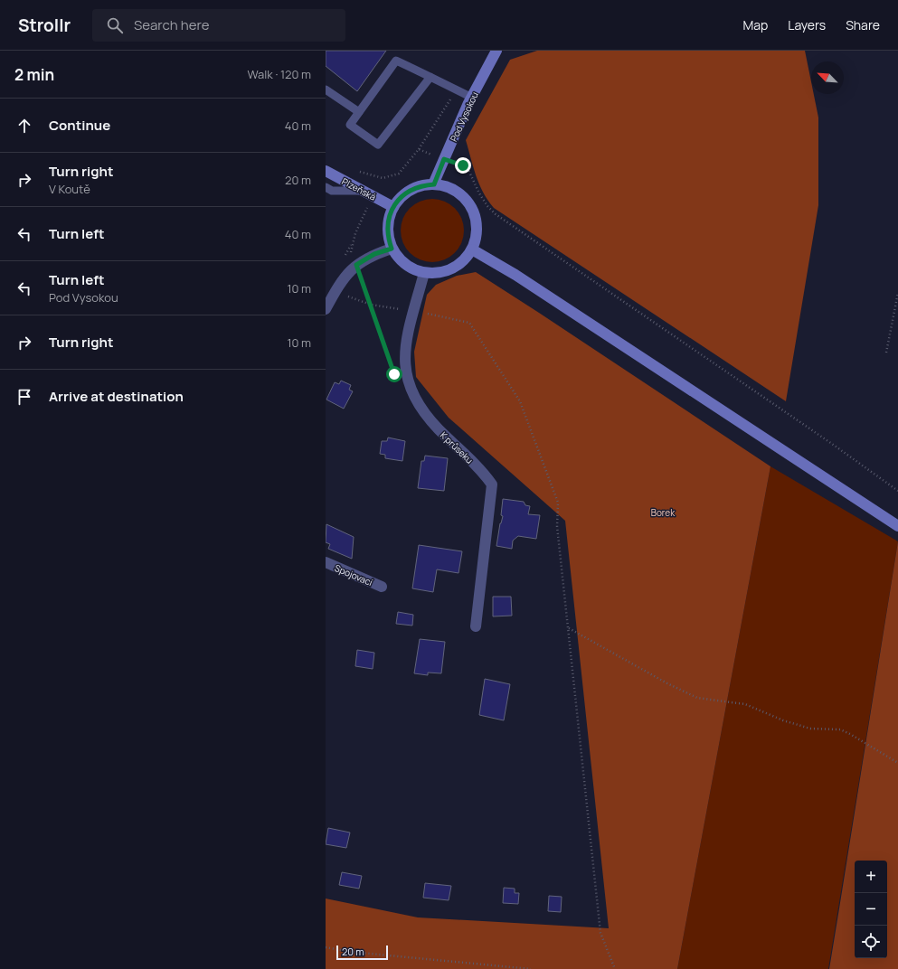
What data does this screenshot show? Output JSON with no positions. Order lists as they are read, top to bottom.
{
  "streets": {
    "main road": ["Pod Vysokou", "Plzeňská"],
    "street": ["K průseku", "Spojovací"]
  },
  "crossings": [
    ["Pod Vysokou", "Plzeňská"],
    ["Pod Vysokou", "K průseku"],
    ["Plzeňská", "K průseku"]
  ],
  "parks": ["Borek"],
  "scale_bar": "20 m",
  "north": "top left",
  "page": {
    "header": "Strollr",
    "search": "Search here",
    "nav": ["Map", "Layers", "Share"],
    "heading": ["2 min", "Walk · 120 m"],
    "list": [
      ["Continue", "40 m"],
      ["Turn right", "V Koutě", "20 m"],
      ["Turn left", "40 m"],
      ["Turn left", "Pod Vysokou", "10 m"],
      ["Turn right", "10 m"],
      "Arrive at destination"
    ],
    "map_buttons": ["+", "−"],
    "scale": "20 m"
  }
}
